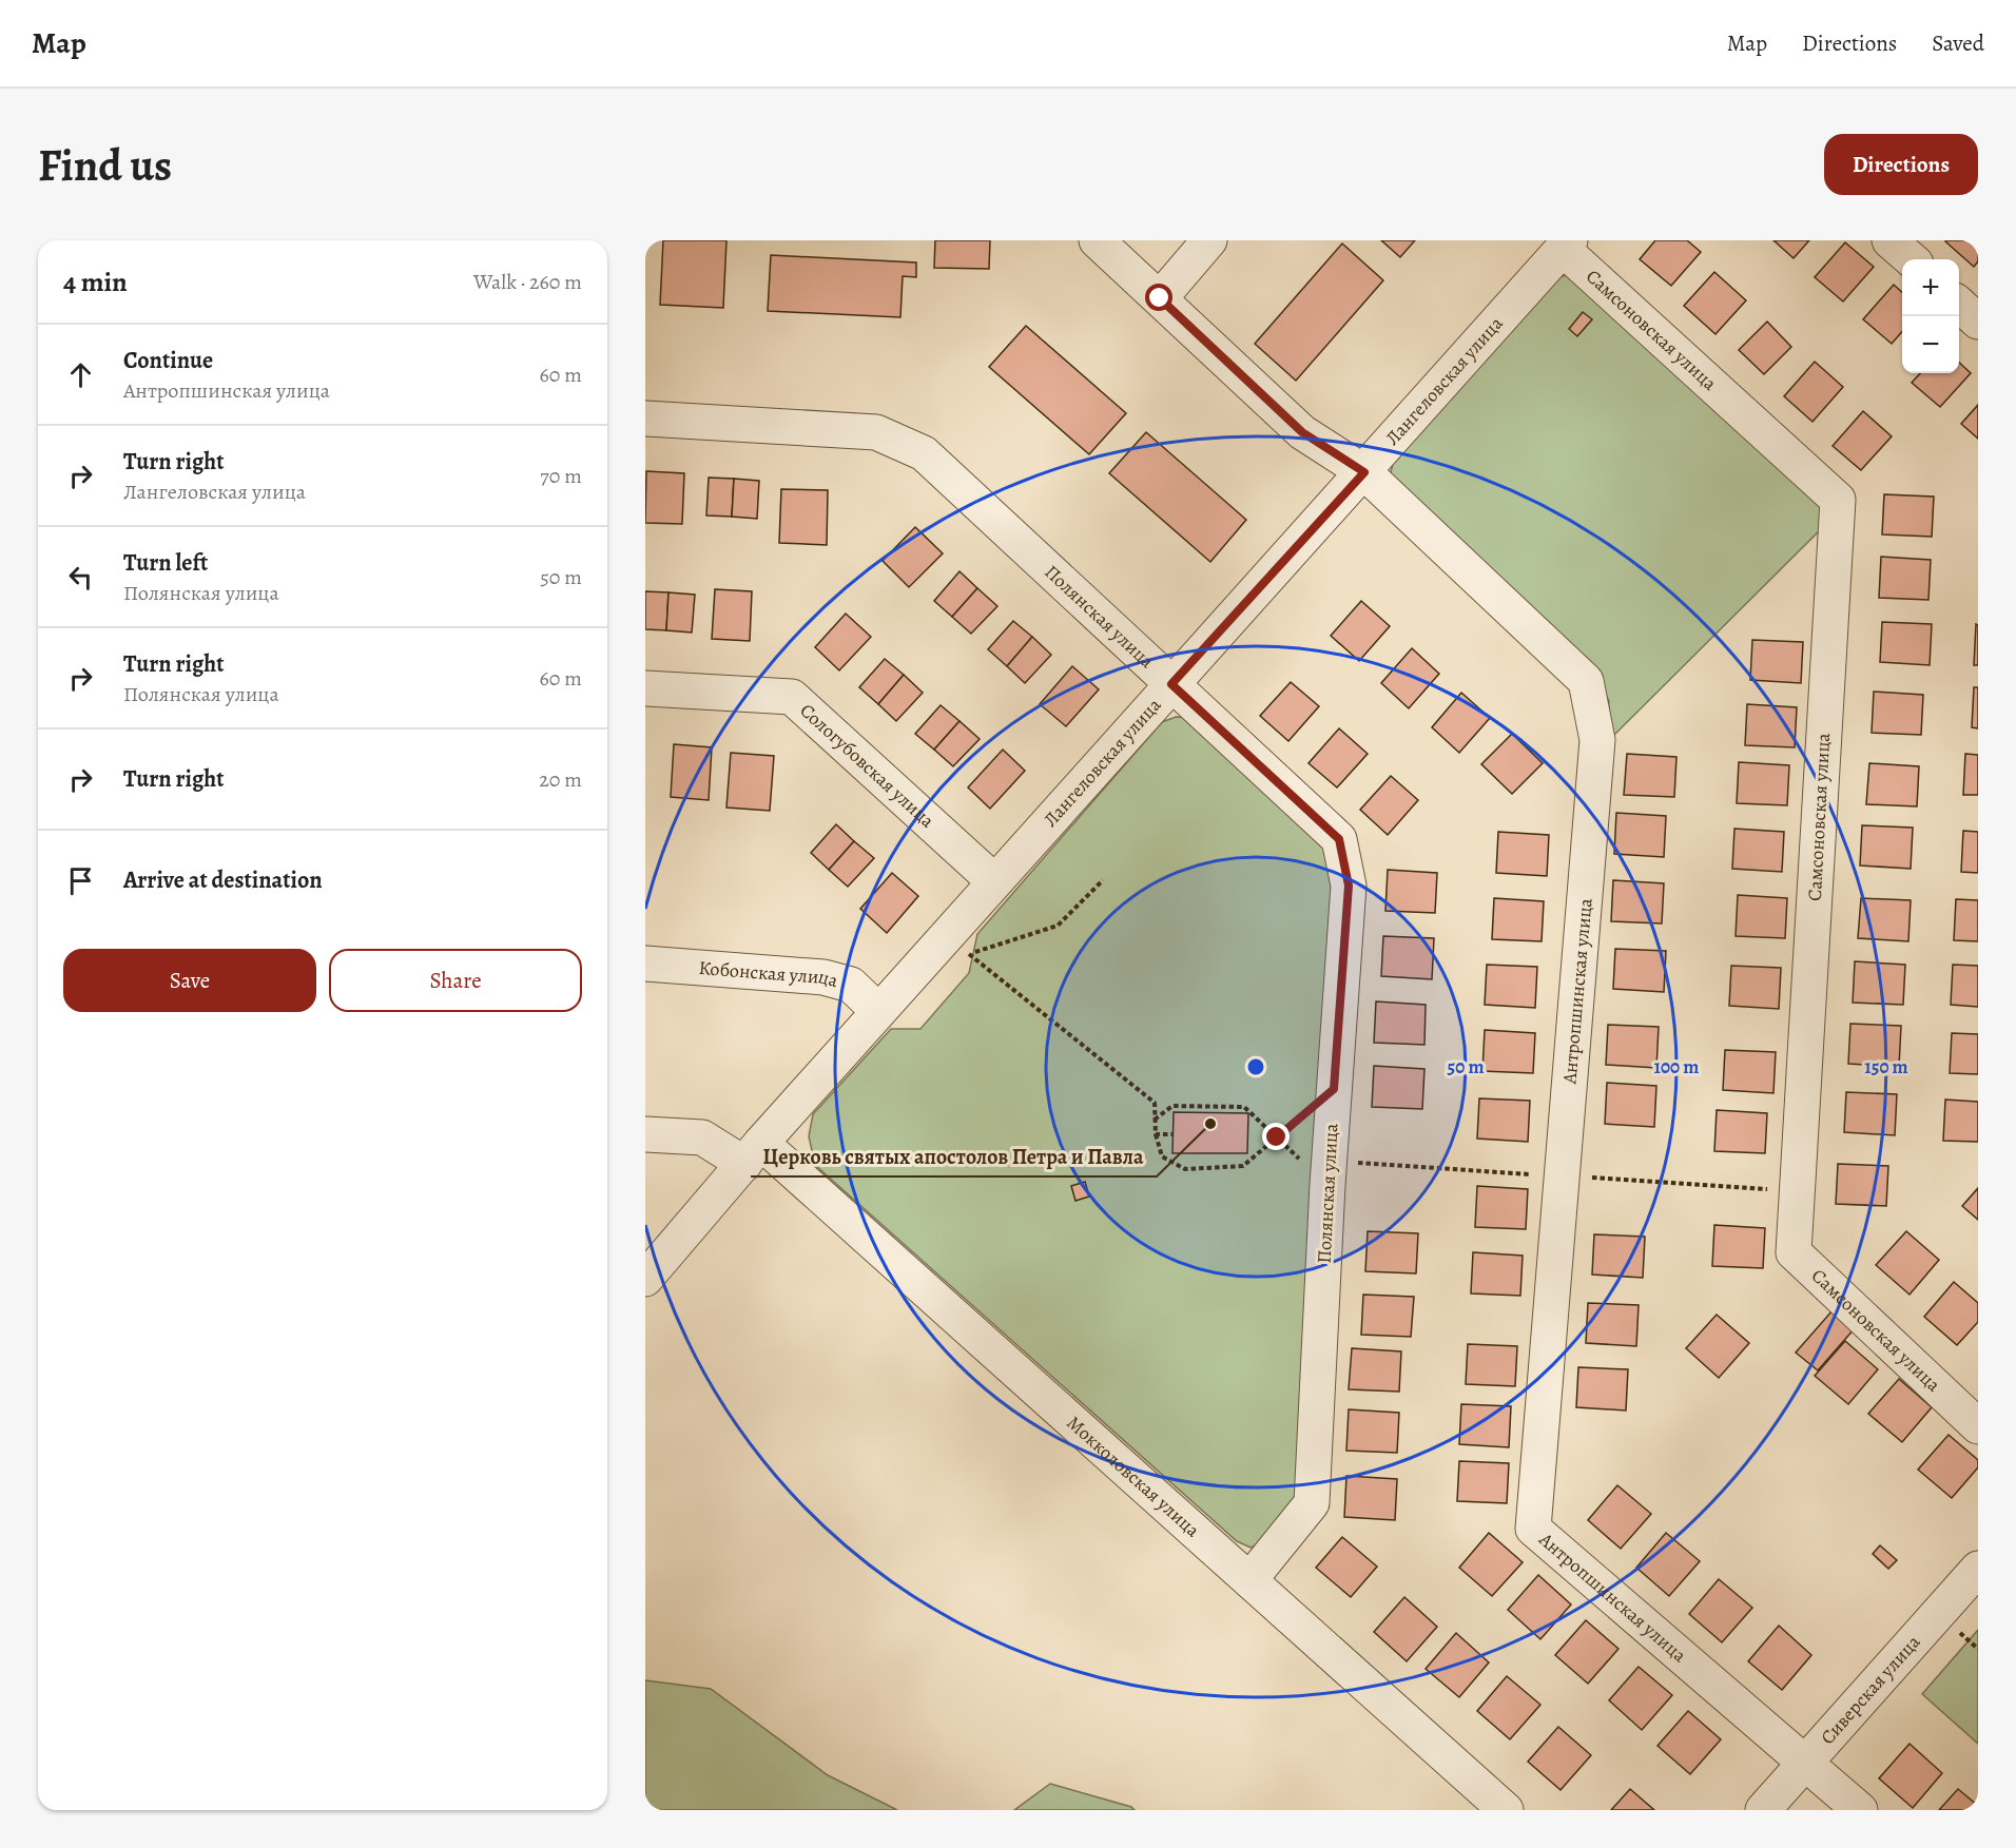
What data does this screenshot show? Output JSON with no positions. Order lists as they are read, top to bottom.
{
  "streets": {
    "street": [
      "Самсоновская улица",
      "Лангеловская улица",
      "Полянская улица",
      "Сологубовская улица",
      "Кобонская улица",
      "Антропшинская улица",
      "Мокколовская улица",
      "Сиверская улица"
    ]
  },
  "crossings": [
    ["Самсоновская улица", "Лангеловская улица"],
    ["Лангеловская улица", "Полянская улица"],
    ["Лангеловская улица", "Сологубовская улица"],
    ["Лангеловская улица", "Кобонская улица"],
    ["Лангеловская улица", "Антропшинская улица"],
    ["Лангеловская улица", "Мокколовская улица"],
    ["Полянская улица", "Мокколовская улица"],
    ["Антропшинская улица", "Сиверская улица"]
  ],
  "places": ["Церковь святых апостолов Петра и Павла"],
  "page": {
    "header": "Map",
    "nav": ["Map", "Directions", "Saved"],
    "buttons": [
      "Directions",
      ["Save", "Share"]
    ],
    "title": "Find us",
    "heading": ["4 min", "Walk · 260 m"],
    "map_buttons": ["+", "−"],
    "list": [
      ["Continue", "Антропшинская улица", "60 m"],
      ["Turn right", "Лангеловская улица", "70 m"],
      ["Turn left", "Полянская улица", "50 m"],
      ["Turn right", "Полянская улица", "60 m"],
      ["Turn right", "20 m"],
      "Arrive at destination"
    ]
  },
  "rings": ["50 m", "100 m", "150 m"]
}
